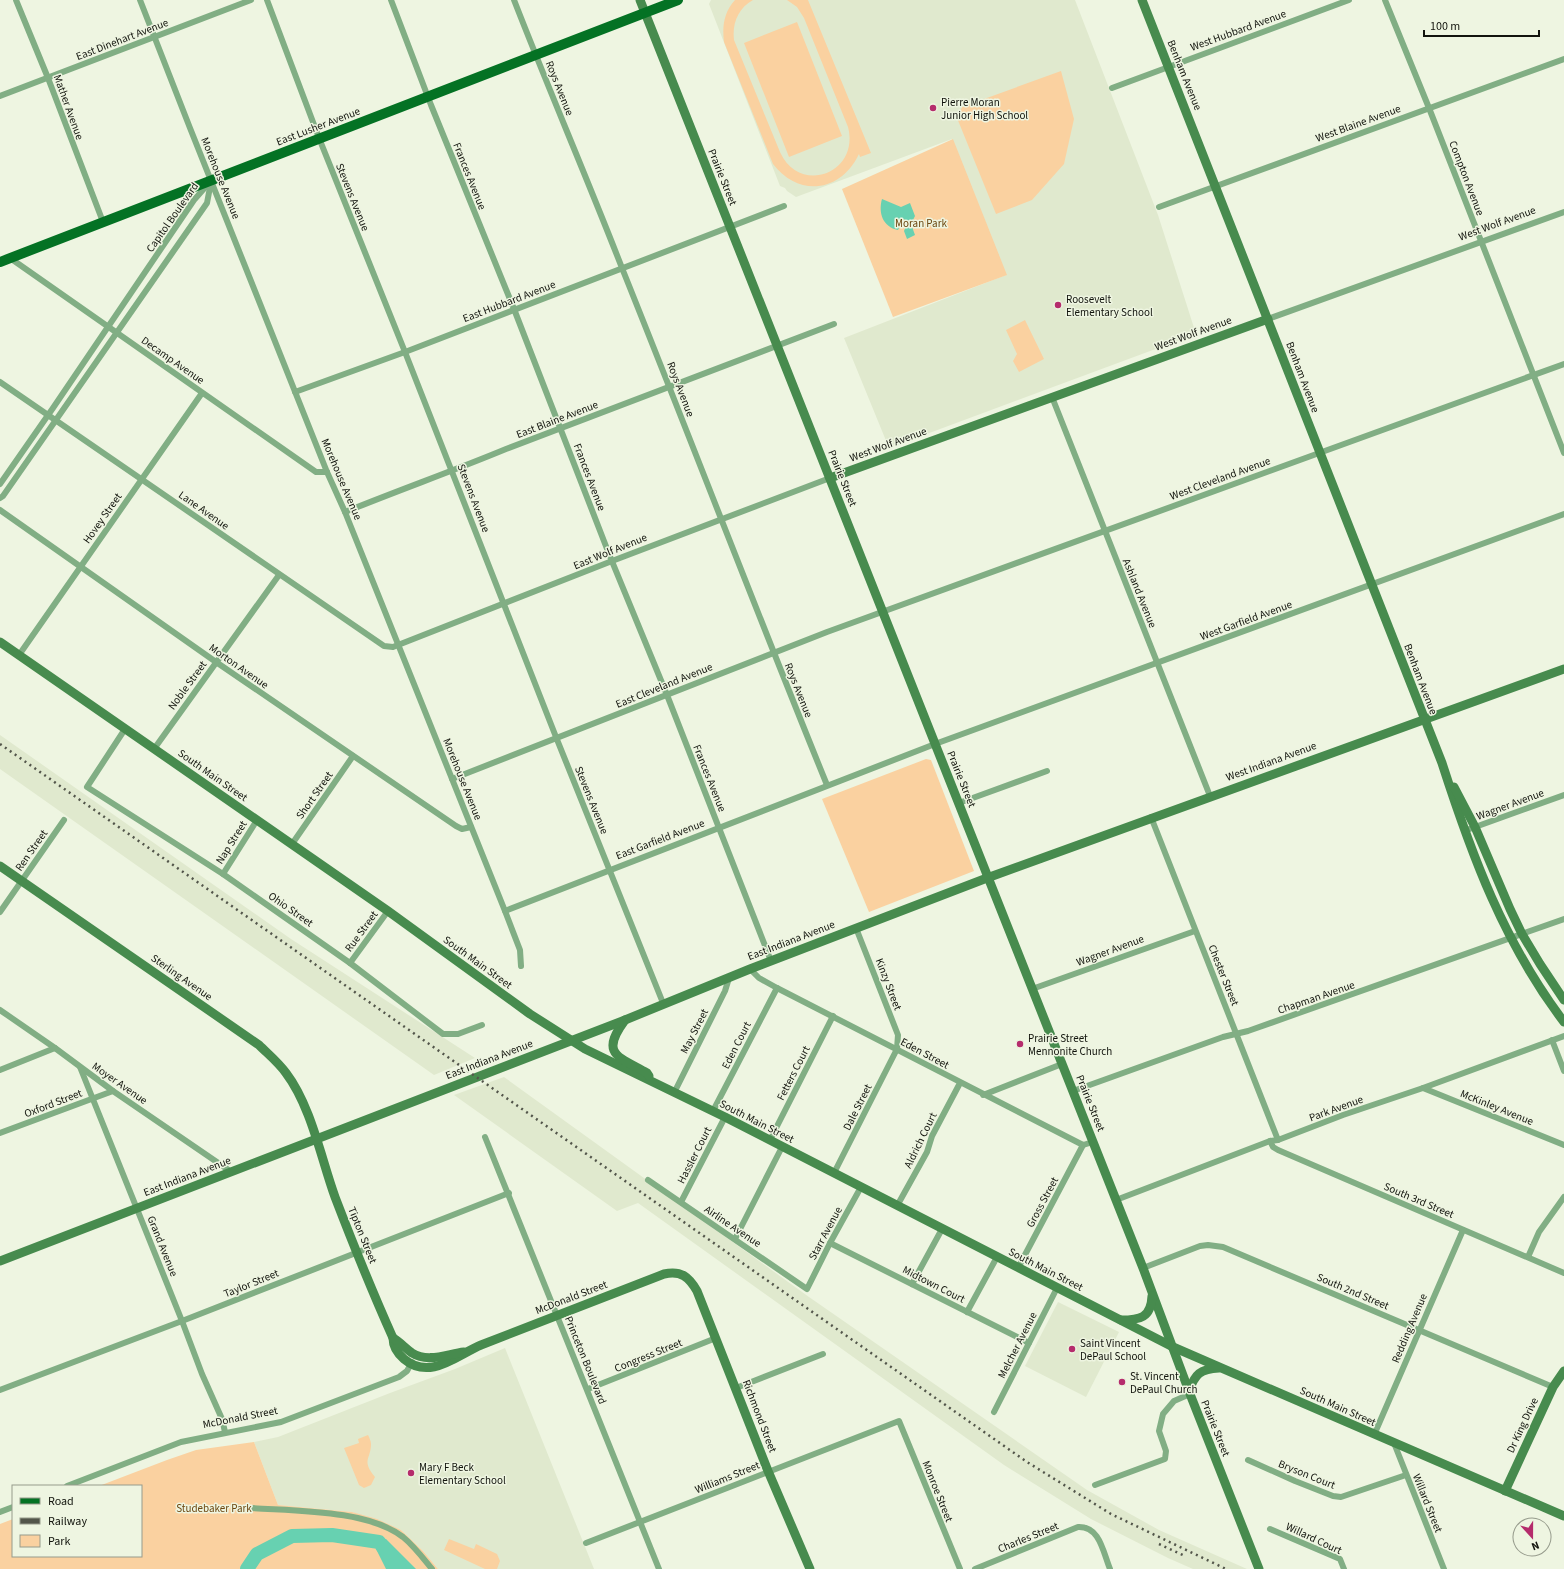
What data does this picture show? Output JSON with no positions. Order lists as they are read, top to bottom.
{
  "streets": {
    "main road": [
      "Benham Avenue",
      "East Lusher Avenue",
      "Prairie Street",
      "West Wolf Avenue",
      "West Indiana Avenue",
      "South Main Street",
      "East Indiana Avenue",
      "Sterling Avenue",
      "Tipton Street",
      "McDonald Street",
      "Richmond Street",
      "Dr King Drive"
    ],
    "street": [
      "West Hubbard Avenue",
      "East Dinehart Avenue",
      "Roys Avenue",
      "Mather Avenue",
      "West Blaine Avenue",
      "Frances Avenue",
      "Morehouse Avenue",
      "Compton Avenue",
      "Stevens Avenue",
      "Capitol Boulevard",
      "East Hubbard Avenue",
      "Decamp Avenue",
      "East Blaine Avenue",
      "West Cleveland Avenue",
      "Lane Avenue",
      "Hovey Street",
      "East Wolf Avenue",
      "Ashland Avenue",
      "West Garfield Avenue",
      "Morton Avenue",
      "Noble Street",
      "East Cleveland Avenue",
      "Short Street",
      "Wagner Avenue",
      "East Garfield Avenue",
      "Nap Street",
      "Ren Street",
      "Ohio Street",
      "Rue Street",
      "Chester Street",
      "Kinzy Street",
      "Chapman Avenue",
      "May Street",
      "Eden Court",
      "Eden Street",
      "Fetters Court",
      "Moyer Avenue",
      "Oxford Street",
      "Dale Street",
      "McKinley Avenue",
      "Park Avenue",
      "Aldrich Court",
      "Hassler Court",
      "South 3rd Street",
      "Gross Street",
      "Airline Avenue",
      "Starr Avenue",
      "Grand Avenue",
      "Taylor Street",
      "Midtown Court",
      "South 2nd Street",
      "Redding Avenue",
      "Melcher Avenue",
      "Congress Street",
      "Princeton Boulevard",
      "Bryson Court",
      "Williams Street",
      "Monroe Street",
      "Willard Street",
      "Charles Street",
      "Willard Court"
    ]
  },
  "crossings": [
    ["West Hubbard Avenue", "Benham Avenue"],
    ["East Dinehart Avenue", "Mather Avenue"],
    ["East Dinehart Avenue", "Morehouse Avenue"],
    ["Benham Avenue", "West Blaine Avenue"],
    ["Benham Avenue", "West Wolf Avenue"],
    ["Benham Avenue", "West Cleveland Avenue"],
    ["Benham Avenue", "West Garfield Avenue"],
    ["Benham Avenue", "West Indiana Avenue"],
    ["Benham Avenue", "Wagner Avenue"],
    ["Benham Avenue", "Chapman Avenue"],
    ["Roys Avenue", "East Lusher Avenue"],
    ["Roys Avenue", "East Hubbard Avenue"],
    ["Roys Avenue", "East Blaine Avenue"],
    ["Roys Avenue", "East Wolf Avenue"],
    ["Roys Avenue", "East Cleveland Avenue"],
    ["Roys Avenue", "East Garfield Avenue"],
    ["Mather Avenue", "East Lusher Avenue"],
    ["West Blaine Avenue", "Compton Avenue"],
    ["East Lusher Avenue", "Frances Avenue"],
    ["East Lusher Avenue", "Prairie Street"],
    ["East Lusher Avenue", "Morehouse Avenue"],
    ["East Lusher Avenue", "Stevens Avenue"],
    ["East Lusher Avenue", "Capitol Boulevard"],
    ["East Lusher Avenue", "Decamp Avenue"],
    ["Frances Avenue", "East Hubbard Avenue"],
    ["Frances Avenue", "East Blaine Avenue"],
    ["Frances Avenue", "East Wolf Avenue"],
    ["Frances Avenue", "East Cleveland Avenue"],
    ["Frances Avenue", "East Garfield Avenue"],
    ["Frances Avenue", "East Indiana Avenue"],
    ["Prairie Street", "West Wolf Avenue"],
    ["Prairie Street", "East Hubbard Avenue"],
    ["Prairie Street", "East Blaine Avenue"],
    ["Prairie Street", "West Cleveland Avenue"],
    ["Prairie Street", "East Wolf Avenue"],
    ["Prairie Street", "West Garfield Avenue"],
    ["Prairie Street", "East Cleveland Avenue"],
    ["Prairie Street", "West Indiana Avenue"],
    ["Prairie Street", "South Main Street"],
    ["Prairie Street", "Wagner Avenue"],
    ["Prairie Street", "East Garfield Avenue"],
    ["Prairie Street", "East Indiana Avenue"],
    ["Prairie Street", "Chapman Avenue"],
    ["Prairie Street", "Park Avenue"],
    ["Prairie Street", "South 2nd Street"],
    ["Morehouse Avenue", "Capitol Boulevard"],
    ["Morehouse Avenue", "East Hubbard Avenue"],
    ["Morehouse Avenue", "Decamp Avenue"],
    ["Morehouse Avenue", "East Blaine Avenue"],
    ["Morehouse Avenue", "Lane Avenue"],
    ["Morehouse Avenue", "East Wolf Avenue"],
    ["Morehouse Avenue", "Morton Avenue"],
    ["Morehouse Avenue", "East Cleveland Avenue"],
    ["Morehouse Avenue", "East Garfield Avenue"],
    ["Compton Avenue", "West Wolf Avenue"],
    ["Compton Avenue", "West Cleveland Avenue"],
    ["Stevens Avenue", "East Hubbard Avenue"],
    ["Stevens Avenue", "East Blaine Avenue"],
    ["Stevens Avenue", "East Wolf Avenue"],
    ["Stevens Avenue", "East Cleveland Avenue"],
    ["Stevens Avenue", "East Garfield Avenue"],
    ["Stevens Avenue", "East Indiana Avenue"],
    ["Capitol Boulevard", "Decamp Avenue"],
    ["Capitol Boulevard", "Lane Avenue"],
    ["West Wolf Avenue", "East Wolf Avenue"],
    ["West Wolf Avenue", "Ashland Avenue"],
    ["Decamp Avenue", "Hovey Street"],
    ["West Cleveland Avenue", "Ashland Avenue"],
    ["West Cleveland Avenue", "East Cleveland Avenue"],
    ["Lane Avenue", "Hovey Street"],
    ["Lane Avenue", "East Wolf Avenue"],
    ["Lane Avenue", "Noble Street"],
    ["Hovey Street", "Morton Avenue"],
    ["Hovey Street", "South Main Street"],
    ["Ashland Avenue", "West Garfield Avenue"],
    ["Ashland Avenue", "West Indiana Avenue"],
    ["West Garfield Avenue", "East Garfield Avenue"],
    ["Morton Avenue", "Noble Street"],
    ["Morton Avenue", "Short Street"],
    ["Noble Street", "South Main Street"],
    ["West Indiana Avenue", "East Indiana Avenue"],
    ["West Indiana Avenue", "Chester Street"],
    ["South Main Street", "Short Street"],
    ["South Main Street", "Nap Street"],
    ["South Main Street", "Ohio Street"],
    ["South Main Street", "Rue Street"],
    ["South Main Street", "East Indiana Avenue"],
    ["South Main Street", "May Street"],
    ["South Main Street", "Eden Court"],
    ["South Main Street", "Fetters Court"],
    ["South Main Street", "Dale Street"],
    ["South Main Street", "Aldrich Court"],
    ["South Main Street", "Hassler Court"],
    ["South Main Street", "Gross Street"],
    ["South Main Street", "Starr Avenue"],
    ["South Main Street", "Redding Avenue"],
    ["South Main Street", "Melcher Avenue"],
    ["South Main Street", "Dr King Drive"],
    ["South Main Street", "Willard Street"],
    ["Wagner Avenue", "Chester Street"],
    ["Nap Street", "Ohio Street"],
    ["Ren Street", "Sterling Avenue"],
    ["Ohio Street", "Rue Street"],
    ["East Indiana Avenue", "Sterling Avenue"],
    ["East Indiana Avenue", "Kinzy Street"],
    ["East Indiana Avenue", "May Street"],
    ["East Indiana Avenue", "Eden Street"],
    ["East Indiana Avenue", "Moyer Avenue"],
    ["East Indiana Avenue", "Tipton Street"],
    ["East Indiana Avenue", "Grand Avenue"],
    ["Chester Street", "Chapman Avenue"],
    ["Chester Street", "Park Avenue"],
    ["Sterling Avenue", "Tipton Street"],
    ["Kinzy Street", "Eden Street"],
    ["Kinzy Street", "Dale Street"],
    ["Eden Court", "Eden Street"],
    ["Eden Street", "Fetters Court"],
    ["Eden Street", "Dale Street"],
    ["Eden Street", "Aldrich Court"],
    ["Eden Street", "Gross Street"],
    ["Moyer Avenue", "Oxford Street"],
    ["Moyer Avenue", "Grand Avenue"],
    ["Oxford Street", "Grand Avenue"],
    ["McKinley Avenue", "Park Avenue"],
    ["Park Avenue", "South 3rd Street"],
    ["Hassler Court", "Airline Avenue"],
    ["South 3rd Street", "Redding Avenue"],
    ["Airline Avenue", "Starr Avenue"],
    ["Starr Avenue", "Midtown Court"],
    ["Tipton Street", "Taylor Street"],
    ["Tipton Street", "McDonald Street"],
    ["Grand Avenue", "Taylor Street"],
    ["Grand Avenue", "McDonald Street"],
    ["Taylor Street", "Princeton Boulevard"],
    ["Midtown Court", "Melcher Avenue"],
    ["South 2nd Street", "Redding Avenue"],
    ["South 2nd Street", "Dr King Drive"],
    ["McDonald Street", "Princeton Boulevard"],
    ["McDonald Street", "Richmond Street"],
    ["Congress Street", "Princeton Boulevard"],
    ["Congress Street", "Richmond Street"],
    ["Princeton Boulevard", "Williams Street"],
    ["Richmond Street", "Williams Street"],
    ["Bryson Court", "Willard Street"],
    ["Williams Street", "Monroe Street"]
  ],
  "parks": ["Moran Park", "Studebaker Park"],
  "places": [
    "Pierre Moran Junior High School",
    "Roosevelt Elementary School",
    "Prairie Street Mennonite Church",
    "Saint Vincent DePaul School",
    "St. Vincent DePaul Church",
    "Mary F Beck Elementary School"
  ],
  "legend": ["Road", "Railway", "Park"],
  "scale_bar": "100 m",
  "north": "bottom"
}
